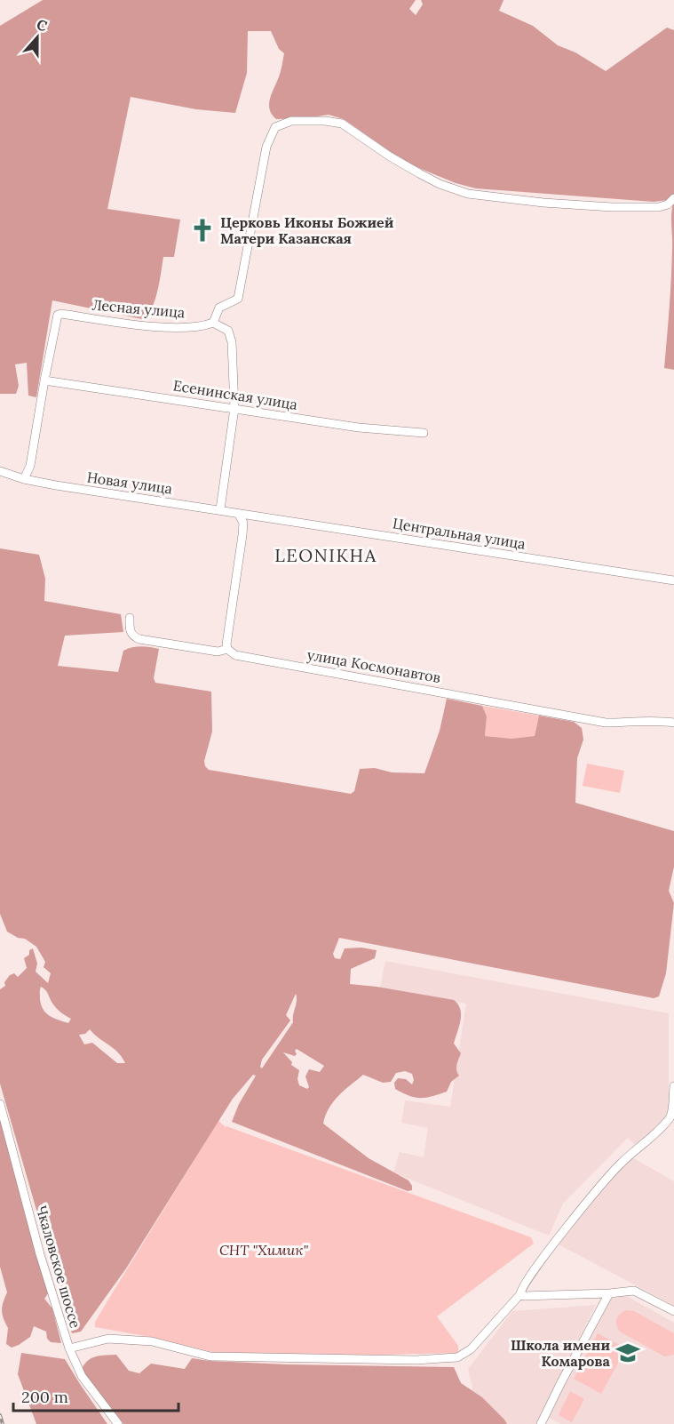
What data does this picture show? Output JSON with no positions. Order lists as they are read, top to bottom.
{
  "streets": {
    "street": [
      "Лесная улица",
      "Есенинская улица",
      "Новая улица",
      "Центральная улица",
      "улица Космонавтов",
      "Чкаловское шоссе"
    ]
  },
  "crossings": [
    ["Лесная улица", "Есенинская улица"],
    ["Новая улица", "Центральная улица"]
  ],
  "districts": ["LEONIKHA"],
  "parks": ["СНТ \"Химик\""],
  "places": {
    "church": ["Церковь Иконы Божией Матери Казанская"],
    "school or university": ["Школа имени Комарова"]
  },
  "scale_bar": "200 m",
  "north": "top"
}
